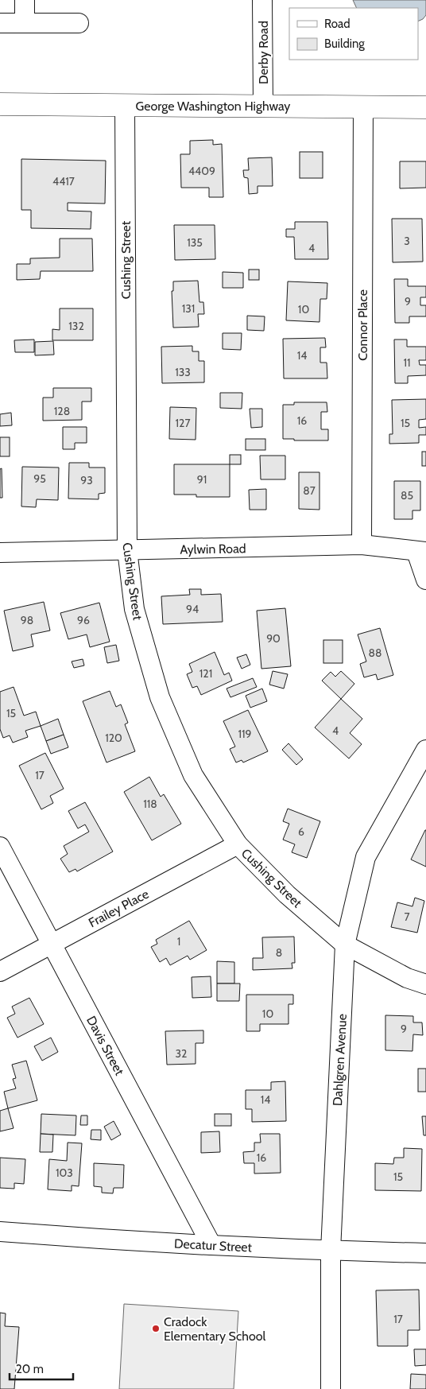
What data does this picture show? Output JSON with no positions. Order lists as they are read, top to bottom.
{
  "streets": {
    "main road": ["George Washington Highway"],
    "street": [
      "Derby Road",
      "Cushing Street",
      "Connor Place",
      "Aylwin Road",
      "Frailey Place",
      "Davis Street",
      "Dahlgren Avenue",
      "Decatur Street"
    ]
  },
  "crossings": [
    ["Derby Road", "George Washington Highway"],
    ["George Washington Highway", "Cushing Street"],
    ["George Washington Highway", "Connor Place"],
    ["Cushing Street", "Aylwin Road"],
    ["Cushing Street", "Frailey Place"],
    ["Cushing Street", "Dahlgren Avenue"],
    ["Connor Place", "Aylwin Road"],
    ["Frailey Place", "Davis Street"],
    ["Davis Street", "Decatur Street"],
    ["Dahlgren Avenue", "Decatur Street"]
  ],
  "places": ["Cradock Elementary School"],
  "house_numbers": [
    "4409",
    "4417",
    "3",
    "135",
    "4",
    "9",
    "131",
    "10",
    "132",
    "14",
    "11",
    "133",
    "128",
    "16",
    "127",
    "15",
    "95",
    "91",
    "93",
    "87",
    "85",
    "94",
    "98",
    "96",
    "90",
    "88",
    "121",
    "15",
    "4",
    "119",
    "120",
    "17",
    "118",
    "6",
    "7",
    "1",
    "8",
    "10",
    "9",
    "32",
    "14",
    "16",
    "103",
    "15",
    "17"
  ],
  "legend": ["Road", "Building"],
  "scale_bar": "20 m"
}
